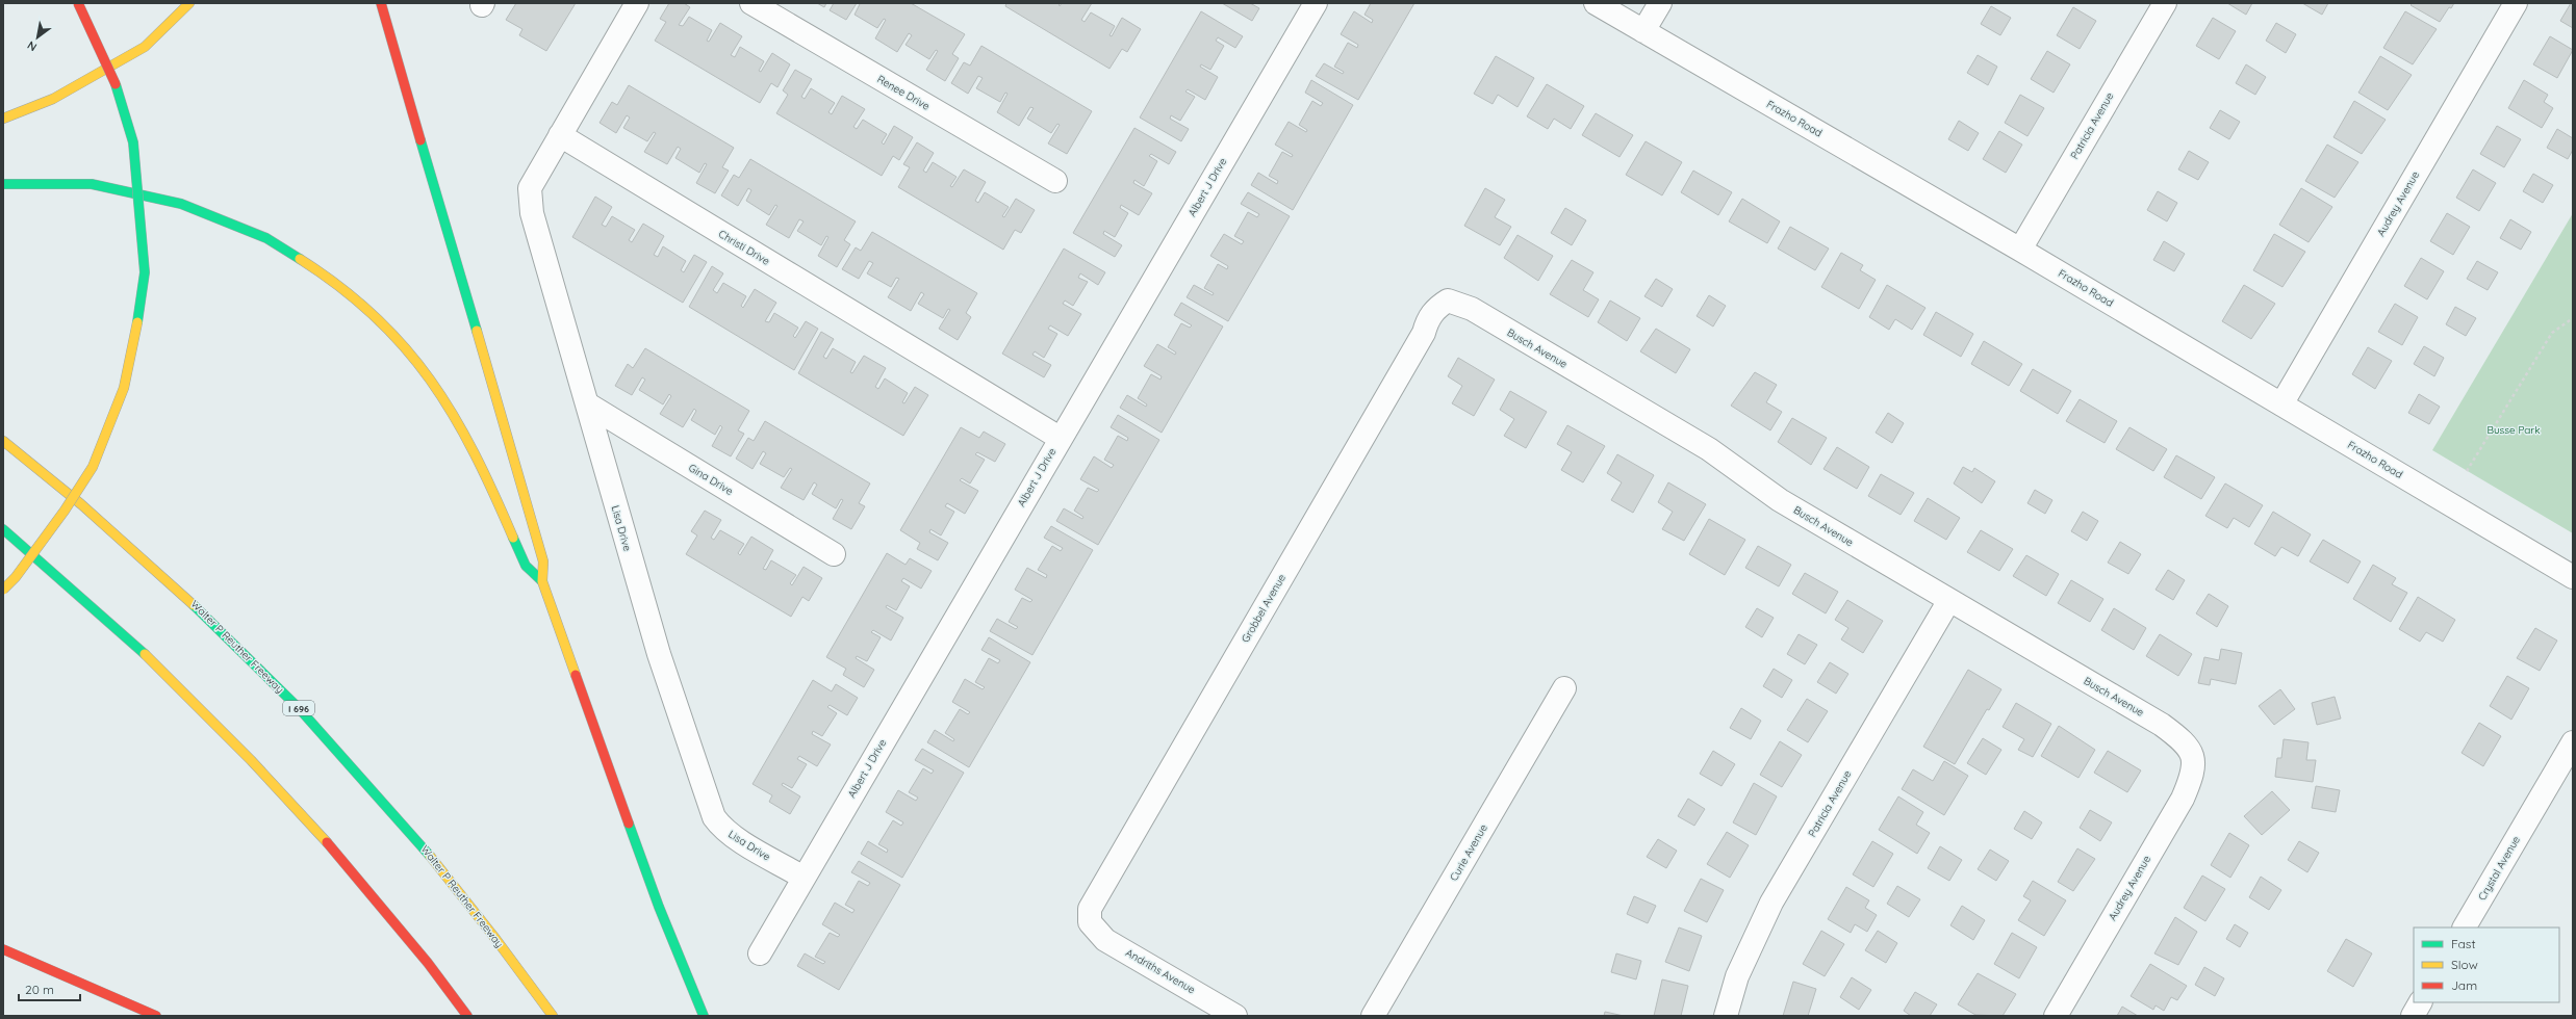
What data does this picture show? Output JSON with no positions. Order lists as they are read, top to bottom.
{
  "streets": {
    "highway": ["Walter P Reuther Freeway", "I 696"],
    "street": [
      "Renee Drive",
      "Frazho Road",
      "Patricia Avenue",
      "Albert J Drive",
      "Audrey Avenue",
      "Christi Drive",
      "Busch Avenue",
      "Gina Drive",
      "Lisa Drive",
      "Grobbel Avenue",
      "Curie Avenue",
      "Crystal Avenue",
      "Andriths Avenue"
    ]
  },
  "crossings": [
    ["Frazho Road", "Patricia Avenue"],
    ["Frazho Road", "Audrey Avenue"],
    ["Patricia Avenue", "Busch Avenue"],
    ["Albert J Drive", "Christi Drive"],
    ["Albert J Drive", "Lisa Drive"],
    ["Audrey Avenue", "Busch Avenue"],
    ["Christi Drive", "Lisa Drive"],
    ["Busch Avenue", "Grobbel Avenue"],
    ["Gina Drive", "Lisa Drive"],
    ["Grobbel Avenue", "Andriths Avenue"]
  ],
  "parks": ["Busse Park"],
  "legend": ["Fast", "Slow", "Jam"],
  "scale_bar": "20 m",
  "north": "bottom left"
}
